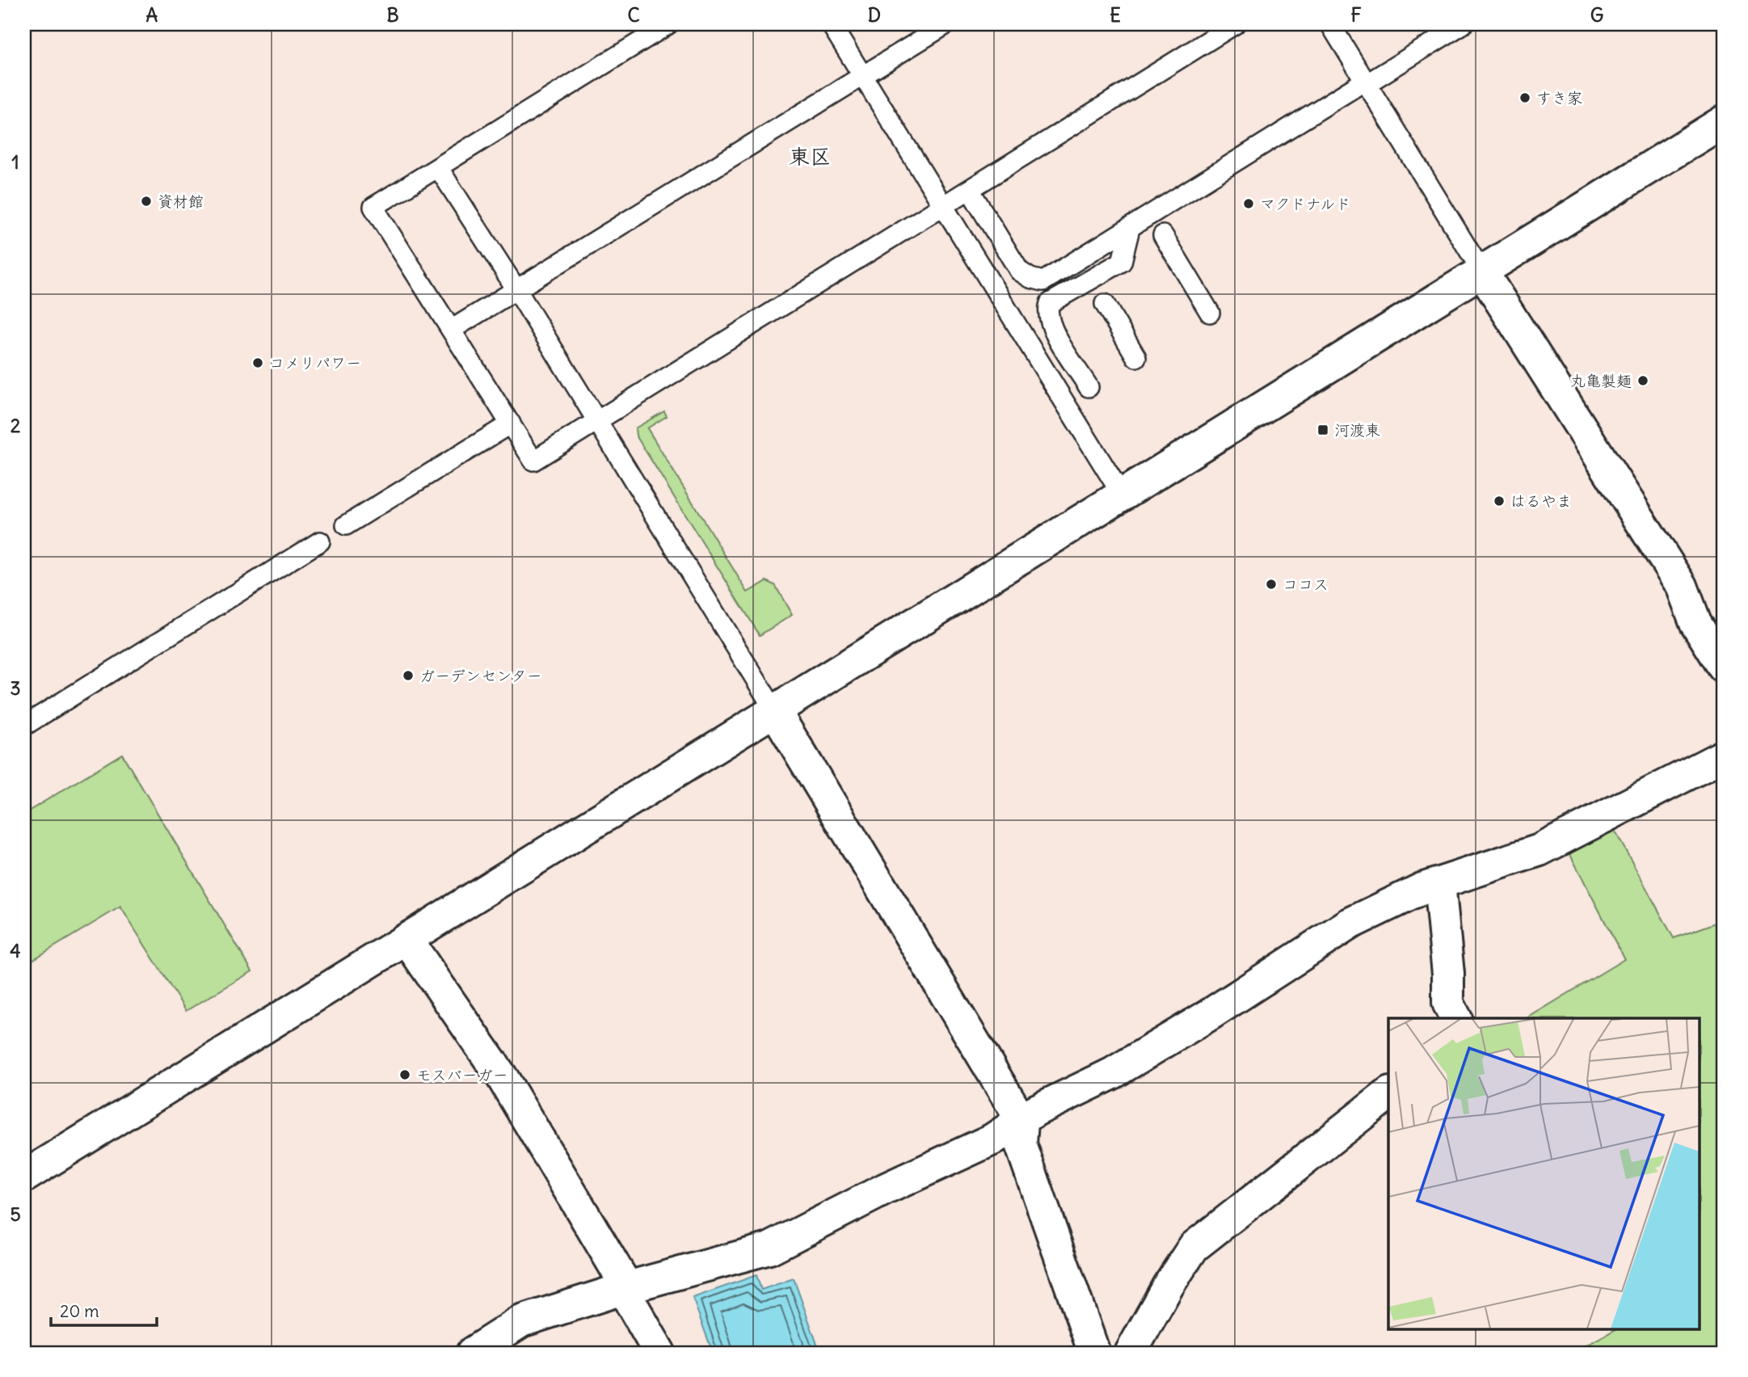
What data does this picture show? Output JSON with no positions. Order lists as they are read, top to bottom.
{
  "districts": ["東区"],
  "places": {
    "other": [
      "すき家",
      "資材館",
      "マクドナルド",
      "コメリパワー",
      "丸亀製麺",
      "はるやま",
      "ココス",
      "ガーデンセンター",
      "モスバーガー"
    ],
    "transit": ["河渡東"]
  },
  "scale_bar": "20 m",
  "grid": {
    "columns": [
      "A",
      "B",
      "C",
      "D",
      "E",
      "F",
      "G"
    ],
    "rows": [
      "1",
      "2",
      "3",
      "4",
      "5"
    ]
  }
}
